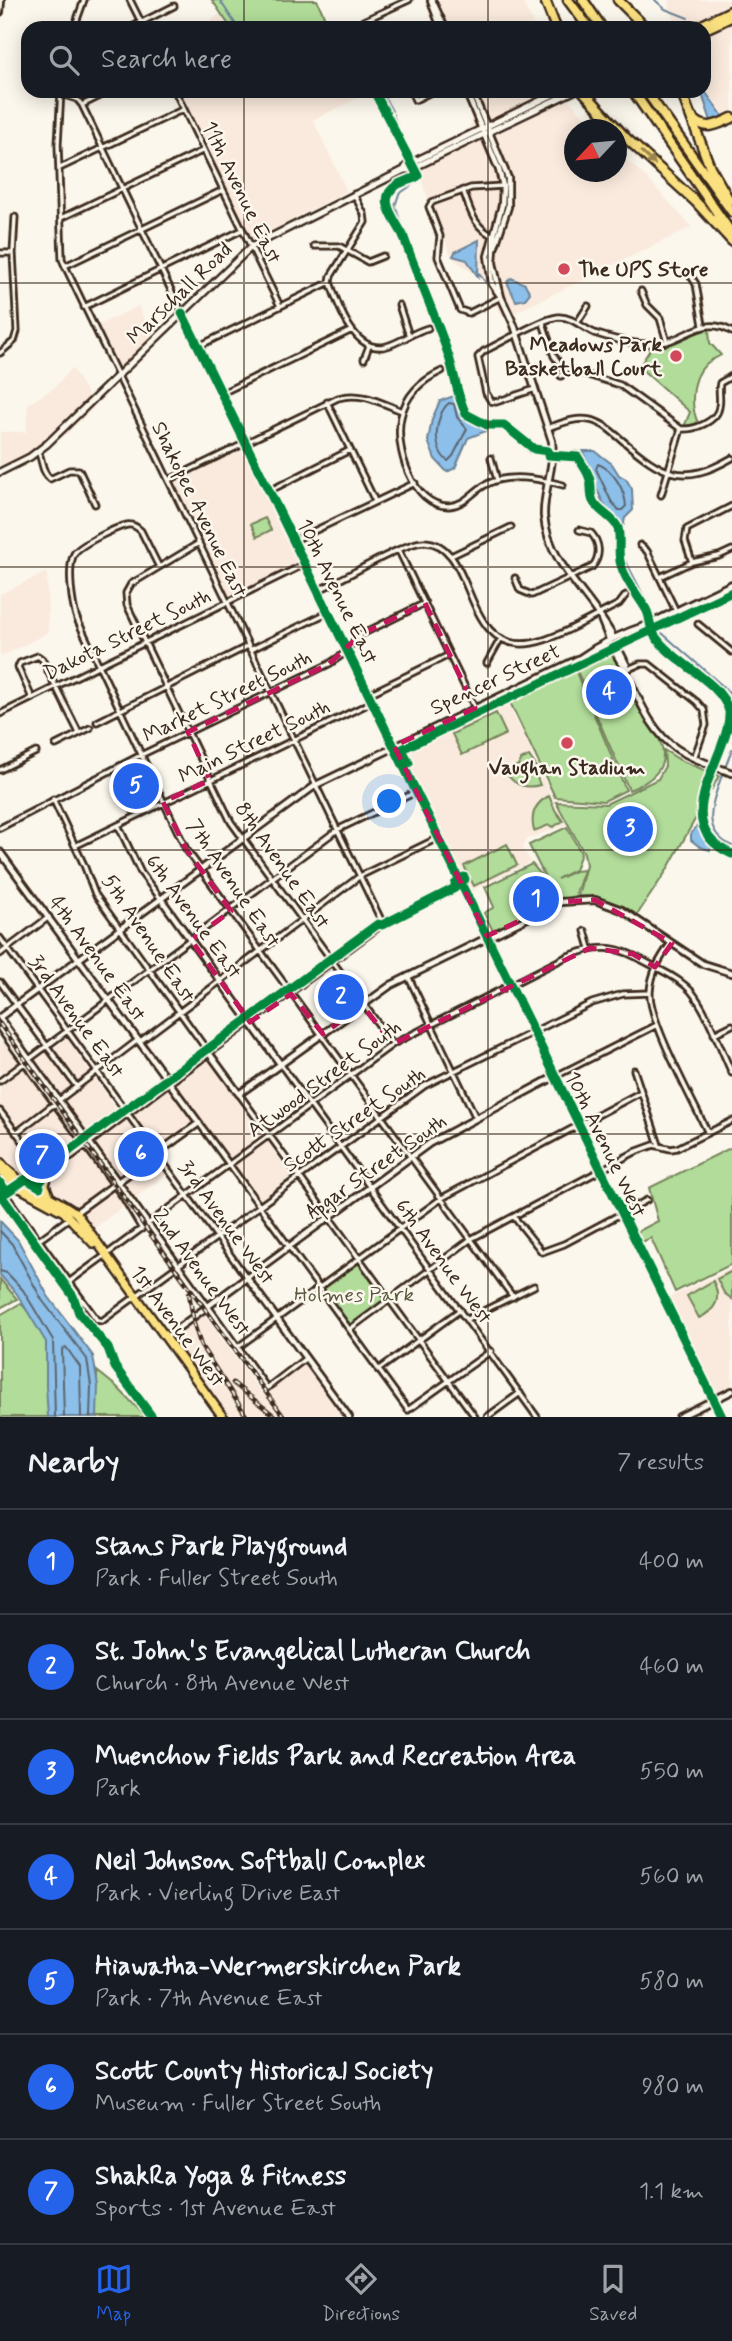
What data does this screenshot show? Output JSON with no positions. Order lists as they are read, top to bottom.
{
  "streets": {
    "main road": [
      "Marschall Road",
      "10th Avenue East",
      "10th Avenue West",
      "1st Avenue West"
    ],
    "street": [
      "11th Avenue East",
      "Shakopee Avenue East",
      "Dakota Street South",
      "Spencer Street",
      "Market Street South",
      "Main Street South",
      "8th Avenue East",
      "7th Avenue East",
      "6th Avenue East",
      "5th Avenue East",
      "4th Avenue East",
      "3rd Avenue East",
      "Atwood Street South",
      "Scott Street South",
      "Apgar Street South",
      "3rd Avenue West",
      "6th Avenue West",
      "2nd Avenue West"
    ]
  },
  "crossings": [
    ["11th Avenue East", "Marschall Road"],
    ["Marschall Road", "Shakopee Avenue East"],
    ["Marschall Road", "10th Avenue East"],
    ["Shakopee Avenue East", "Dakota Street South"],
    ["Shakopee Avenue East", "Spencer Street"],
    ["Shakopee Avenue East", "Market Street South"],
    ["Shakopee Avenue East", "Main Street South"],
    ["10th Avenue East", "Dakota Street South"],
    ["10th Avenue East", "Spencer Street"],
    ["10th Avenue East", "Market Street South"],
    ["10th Avenue East", "Main Street South"],
    ["10th Avenue East", "10th Avenue West"],
    ["Dakota Street South", "8th Avenue East"],
    ["Dakota Street South", "7th Avenue East"],
    ["Spencer Street", "8th Avenue East"],
    ["Spencer Street", "7th Avenue East"],
    ["Spencer Street", "6th Avenue East"],
    ["Spencer Street", "5th Avenue East"],
    ["Spencer Street", "4th Avenue East"],
    ["Spencer Street", "3rd Avenue East"],
    ["Spencer Street", "2nd Avenue West"],
    ["Market Street South", "8th Avenue East"],
    ["Market Street South", "7th Avenue East"],
    ["Market Street South", "5th Avenue East"],
    ["Main Street South", "8th Avenue East"],
    ["Main Street South", "7th Avenue East"],
    ["Main Street South", "6th Avenue East"],
    ["Main Street South", "5th Avenue East"],
    ["8th Avenue East", "7th Avenue East"],
    ["8th Avenue East", "Atwood Street South"],
    ["7th Avenue East", "Atwood Street South"],
    ["7th Avenue East", "Scott Street South"],
    ["7th Avenue East", "Apgar Street South"],
    ["6th Avenue East", "6th Avenue West"],
    ["3rd Avenue East", "3rd Avenue West"],
    ["Atwood Street South", "Scott Street South"],
    ["Atwood Street South", "10th Avenue West"],
    ["Atwood Street South", "3rd Avenue West"],
    ["Atwood Street South", "6th Avenue West"],
    ["Atwood Street South", "2nd Avenue West"],
    ["Atwood Street South", "1st Avenue West"],
    ["Scott Street South", "10th Avenue West"],
    ["Scott Street South", "3rd Avenue West"],
    ["Scott Street South", "6th Avenue West"],
    ["Scott Street South", "2nd Avenue West"],
    ["Scott Street South", "1st Avenue West"],
    ["10th Avenue West", "Apgar Street South"],
    ["Apgar Street South", "3rd Avenue West"],
    ["Apgar Street South", "6th Avenue West"],
    ["Apgar Street South", "2nd Avenue West"],
    ["Apgar Street South", "1st Avenue West"],
    ["3rd Avenue West", "2nd Avenue West"]
  ],
  "parks": ["Holmes Park"],
  "places": ["The UPS Store", "Meadows Park Basketball Court", "Vaughan Stadium"],
  "north": "bottom left",
  "page": {
    "search": "Search here",
    "pins": [
      "4",
      "5",
      "3",
      "1",
      "2",
      "6",
      "7"
    ],
    "heading": ["Nearby", "7 results"],
    "list": [
      {
        "mark": "1",
        "name": "Stans Park Playground",
        "note": "Park · Fuller Street South",
        "value": "400 m"
      },
      {
        "mark": "2",
        "name": "St. John's Evangelical Lutheran Church",
        "note": "Church · 8th Avenue West",
        "value": "460 m"
      },
      {
        "mark": "3",
        "name": "Muenchow Fields Park and Recreation Area",
        "note": "Park",
        "value": "550 m"
      },
      {
        "mark": "4",
        "name": "Neil Johnson Softball Complex",
        "note": "Park · Vierling Drive East",
        "value": "560 m"
      },
      {
        "mark": "5",
        "name": "Hiawatha-Wermerskirchen Park",
        "note": "Park · 7th Avenue East",
        "value": "580 m"
      },
      {
        "mark": "6",
        "name": "Scott County Historical Society",
        "note": "Museum · Fuller Street South",
        "value": "980 m"
      },
      {
        "mark": "7",
        "name": "ShakRa Yoga & Fitness",
        "note": "Sports · 1st Avenue East",
        "value": "1.1 km"
      }
    ],
    "nav": ["Map", "Directions", "Saved"]
  }
}
